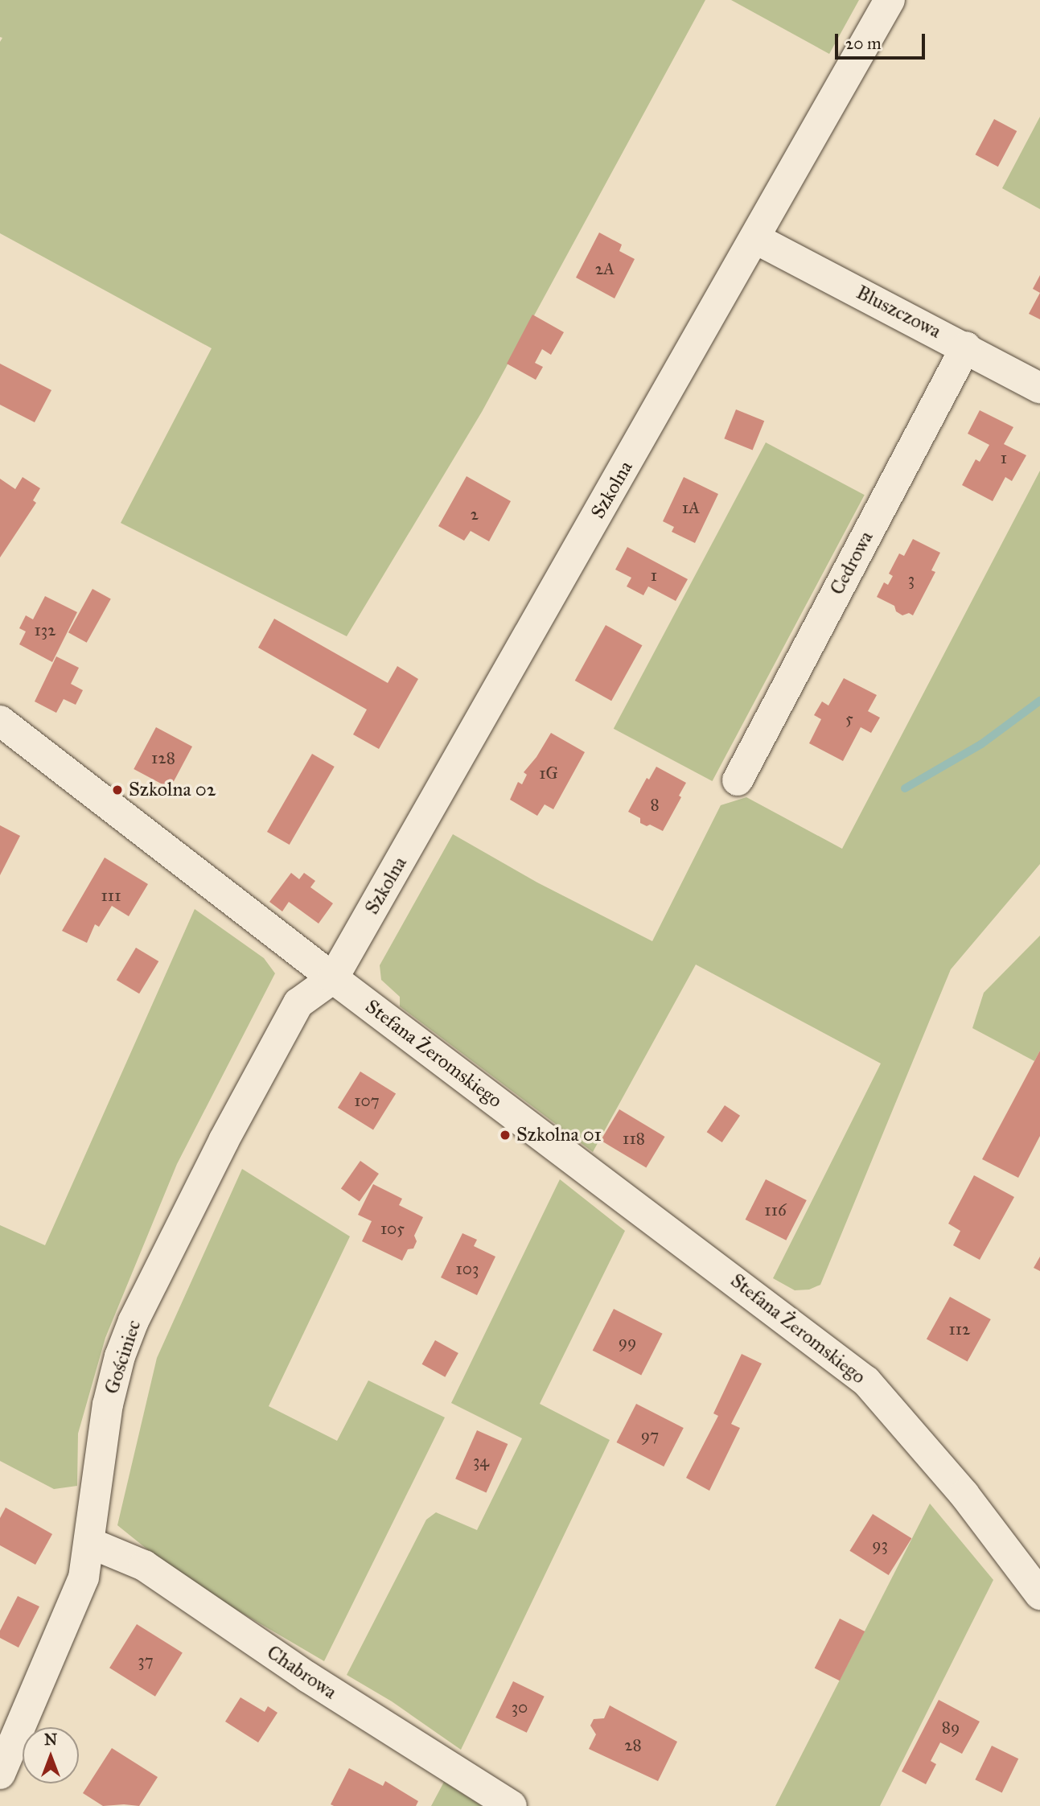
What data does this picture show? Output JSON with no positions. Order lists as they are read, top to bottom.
{
  "streets": {
    "street": [
      "Bluszczowa",
      "Szkolna",
      "Cedrowa",
      "Stefana Żeromskiego",
      "Gościniec",
      "Chabrowa"
    ]
  },
  "crossings": [
    ["Bluszczowa", "Szkolna"],
    ["Bluszczowa", "Cedrowa"],
    ["Szkolna", "Stefana Żeromskiego"],
    ["Szkolna", "Gościniec"],
    ["Stefana Żeromskiego", "Gościniec"],
    ["Gościniec", "Chabrowa"]
  ],
  "places": ["Szkolna 02", "Szkolna 01"],
  "house_numbers": [
    "2A",
    "1",
    "1A",
    "2",
    "1",
    "3",
    "132",
    "5",
    "128",
    "1G",
    "8",
    "111",
    "107",
    "118",
    "116",
    "105",
    "103",
    "112",
    "99",
    "97",
    "34",
    "93",
    "37",
    "30",
    "89",
    "28"
  ],
  "scale_bar": "20 m",
  "north": "top"
}
